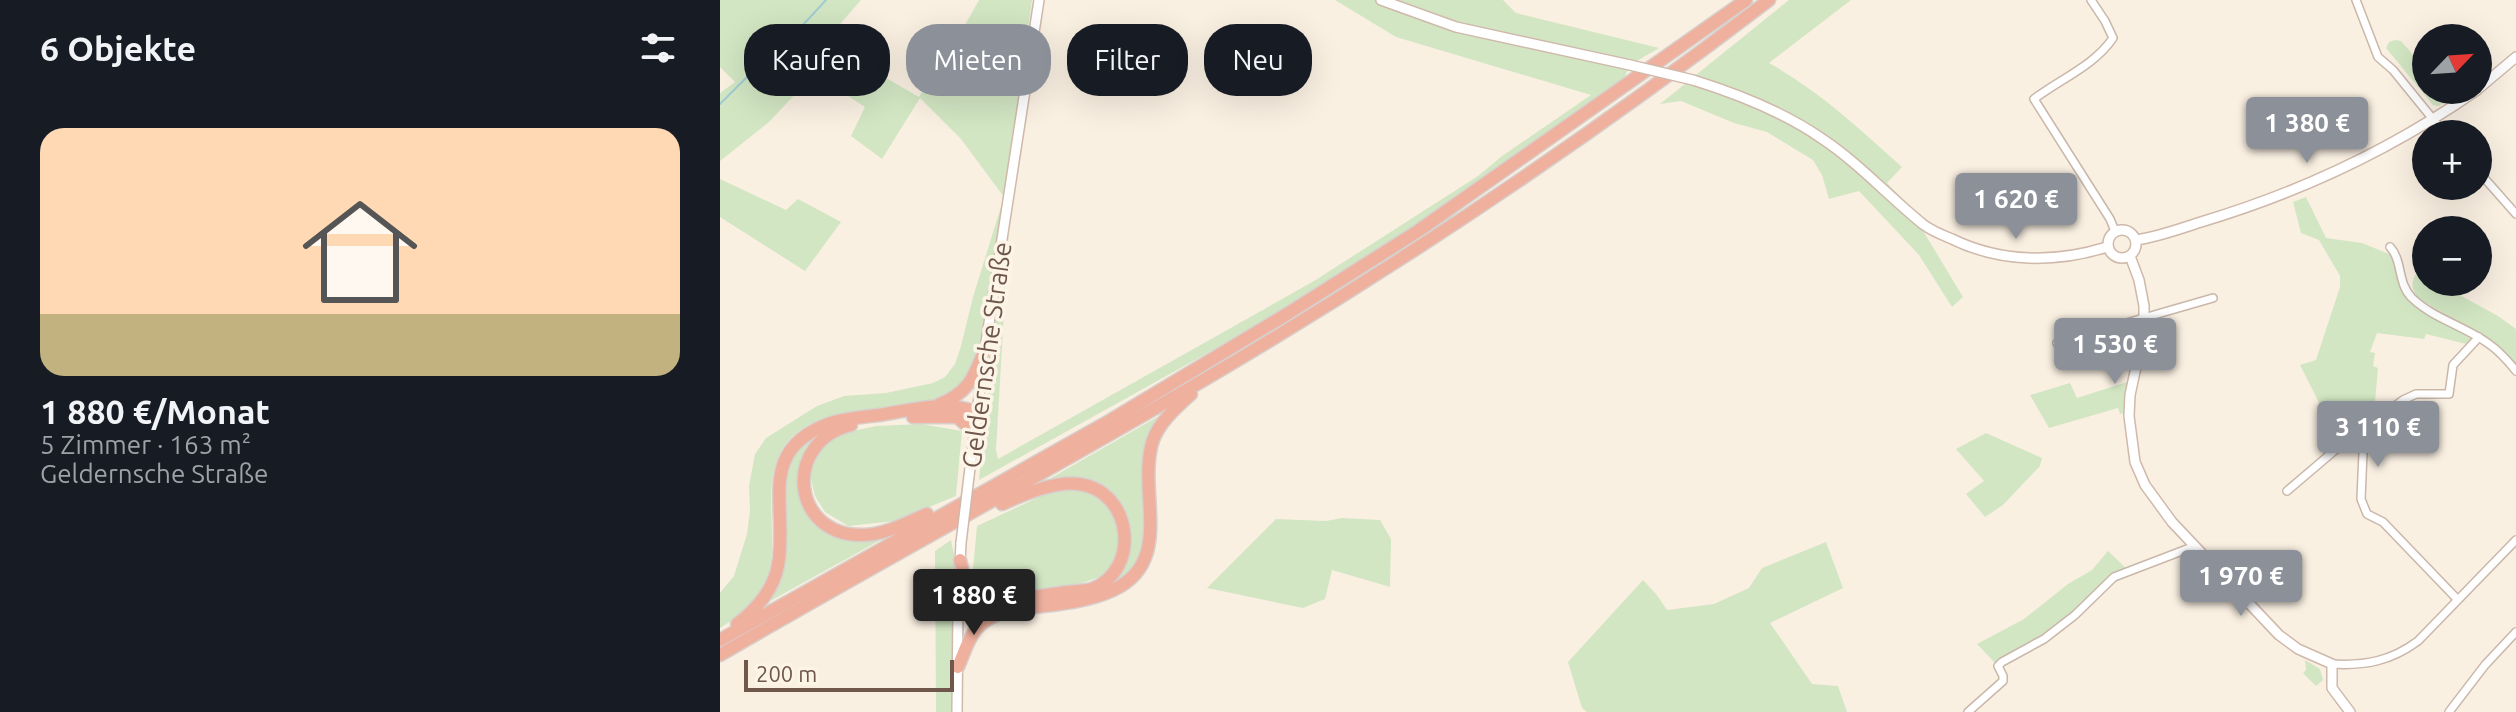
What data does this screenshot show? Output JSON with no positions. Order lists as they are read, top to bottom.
{
  "streets": {
    "street": ["Geldernsche Straße"]
  },
  "scale_bar": "200 m",
  "north": "top right",
  "page": {
    "heading": "6 Objekte",
    "map_buttons": ["+", "−"],
    "chip": [
      "Kaufen",
      "Mieten",
      "Filter",
      "Neu"
    ],
    "list": [
      {
        "name": "1 880 €/Monat",
        "note": "5 Zimmer · 163 m² · Geldernsche Straße"
      }
    ],
    "price": [
      "1 380 €",
      "1 620 €",
      "1 530 €",
      "3 110 €",
      "1 970 €",
      "1 880 €"
    ],
    "scale": "200 m"
  }
}
